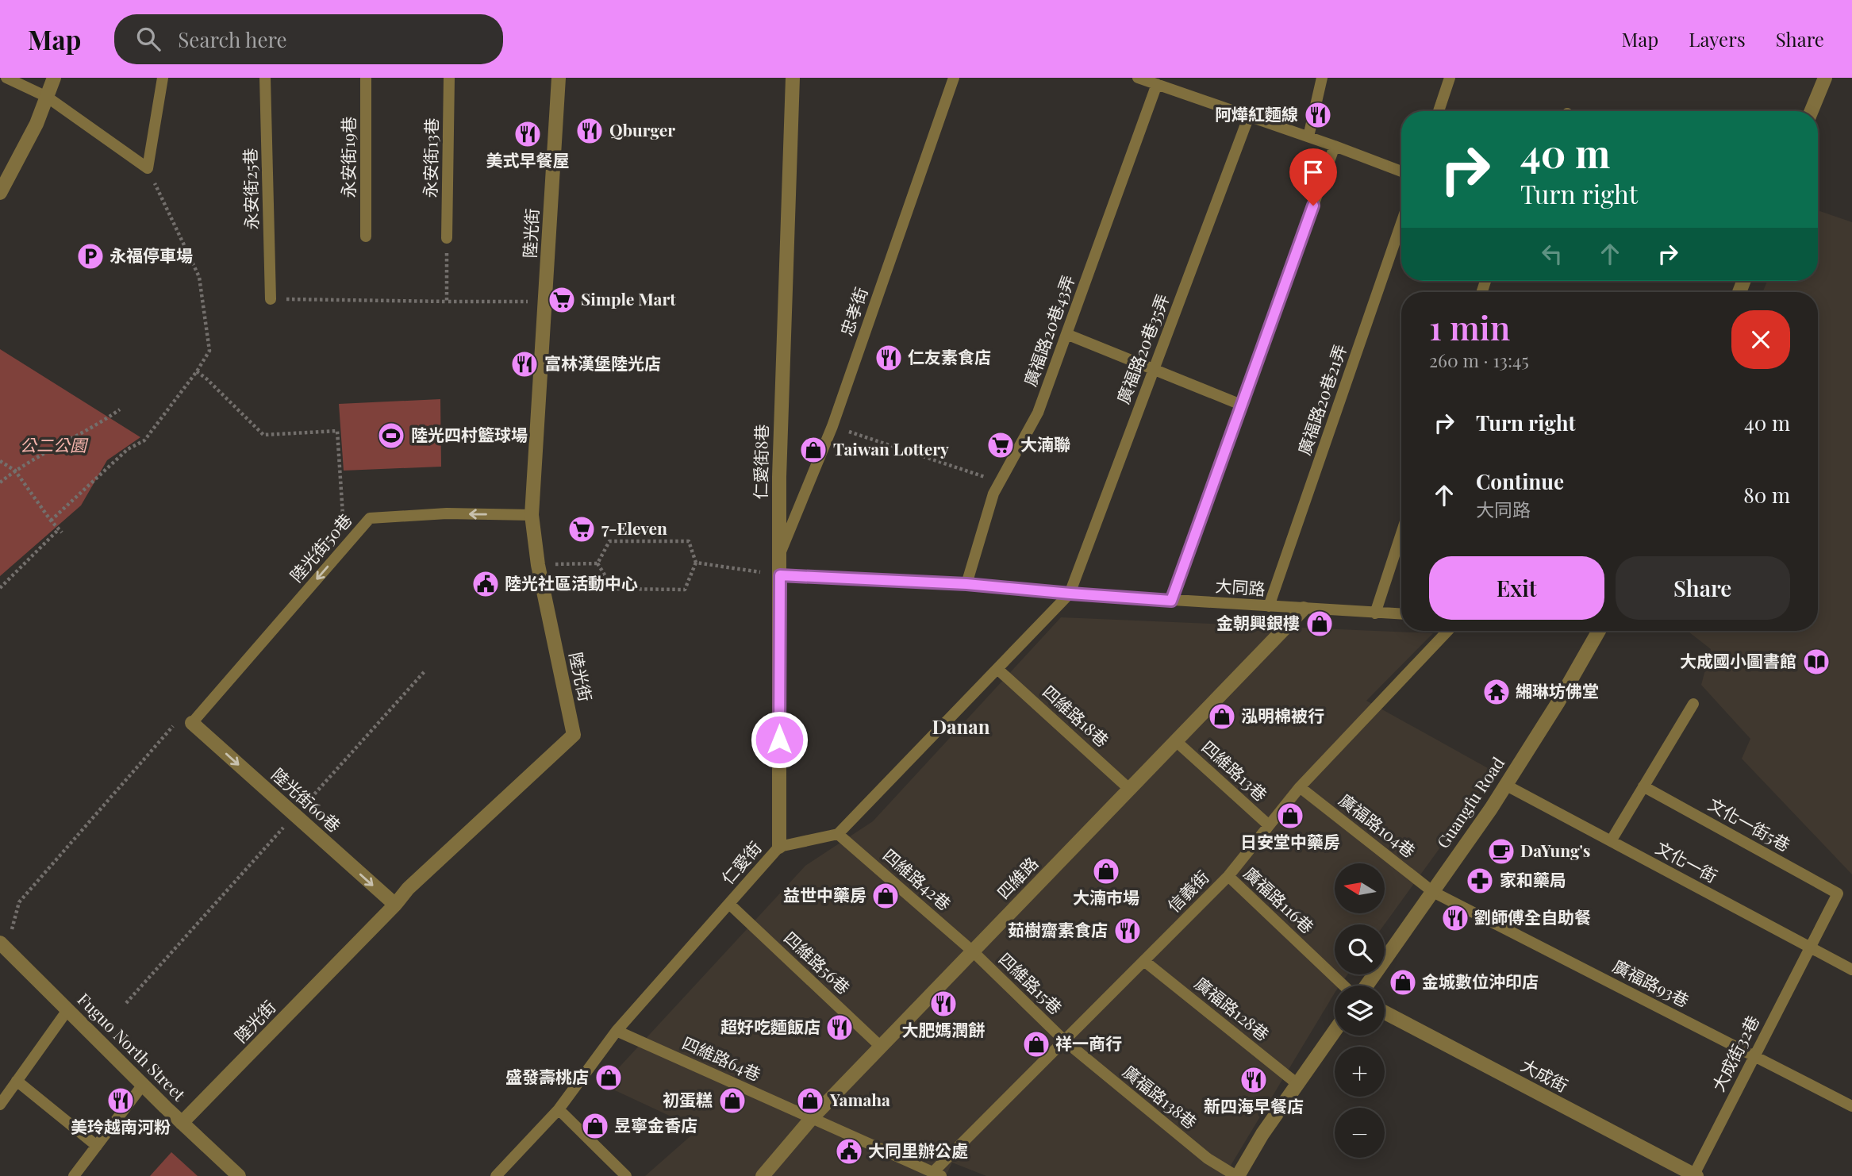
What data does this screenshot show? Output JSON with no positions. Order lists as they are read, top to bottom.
{
  "streets": {
    "street": [
      "陸光街",
      "仁愛街8巷",
      "陸光街60巷",
      "Guangfu Road",
      "四維路",
      "Fuguo North Street",
      "大成街"
    ],
    "lane": [
      "永安街19巷",
      "永安街13巷",
      "永安街25巷",
      "忠孝街",
      "廣福路20巷43弄",
      "廣福路20巷35弄",
      "廣福路20巷21弄",
      "陸光街50巷",
      "大同路",
      "四維路18巷",
      "四維路13巷",
      "文化一街5巷",
      "廣福路104巷",
      "文化一街",
      "仁愛街",
      "四維路42巷",
      "信義街",
      "廣福路116巷",
      "四維路56巷",
      "四維路15巷",
      "廣福路93巷",
      "廣福路128巷",
      "大成街32巷",
      "四維路64巷",
      "廣福路138巷"
    ]
  },
  "crossings": [
    ["陸光街", "陸光街50巷"],
    ["陸光街", "陸光街60巷"],
    ["陸光街", "Fuguo North Street"],
    ["忠孝街", "仁愛街8巷"],
    ["廣福路20巷43弄", "大同路"],
    ["廣福路20巷35弄", "大同路"],
    ["廣福路20巷21弄", "大同路"],
    ["仁愛街8巷", "大同路"],
    ["仁愛街8巷", "仁愛街"],
    ["陸光街50巷", "陸光街60巷"],
    ["大同路", "四維路"],
    ["四維路18巷", "四維路"],
    ["四維路13巷", "四維路"],
    ["四維路13巷", "信義街"],
    ["Guangfu Road", "廣福路104巷"],
    ["Guangfu Road", "文化一街"],
    ["Guangfu Road", "廣福路93巷"],
    ["文化一街5巷", "大成街32巷"],
    ["廣福路104巷", "信義街"],
    ["廣福路104巷", "廣福路93巷"],
    ["文化一街", "大成街32巷"],
    ["仁愛街", "四維路42巷"],
    ["仁愛街", "四維路56巷"],
    ["仁愛街", "四維路64巷"],
    ["四維路", "四維路42巷"],
    ["四維路", "四維路56巷"],
    ["四維路", "四維路15巷"],
    ["四維路", "四維路64巷"],
    ["四維路42巷", "四維路15巷"],
    ["信義街", "廣福路116巷"],
    ["信義街", "四維路15巷"],
    ["信義街", "廣福路128巷"],
    ["信義街", "四維路64巷"],
    ["信義街", "廣福路138巷"],
    ["四維路15巷", "廣福路138巷"],
    ["廣福路93巷", "大成街32巷"],
    ["大成街32巷", "大成街"]
  ],
  "one_way": ["陸光街50巷", "陸光街60巷"],
  "districts": ["Danan"],
  "parks": ["公二公園"],
  "places": {
    "restaurant": [
      "阿燁紅麵線",
      "Qburger",
      "美式早餐屋",
      "仁友素食店",
      "富林漢堡陸光店",
      "劉師傅全自助餐",
      "茹樹齋素食店",
      "大肥媽潤餅",
      "超好吃麵飯店",
      "新四海早餐店",
      "美玲越南河粉"
    ],
    "parking": ["永福停車場"],
    "supermarket": ["Simple Mart", "大湳聯", "7-Eleven"],
    "sports": ["陸光四村籃球場"],
    "shop": [
      "Taiwan Lottery",
      "金朝興銀樓",
      "泓明棉被行",
      "日安堂中藥房",
      "大湳市場",
      "益世中藥房",
      "金城數位沖印店",
      "祥一商行",
      "盛發壽桃店",
      "初蛋糕",
      "Yamaha",
      "昱寧金香店"
    ],
    "public building": ["陸光社區活動中心", "大同里辦公處"],
    "library": ["大成國小圖書館"],
    "temple": ["緗琳坊佛堂"],
    "cafe": ["DaYung's"],
    "pharmacy": ["家和藥局"]
  },
  "north": "left",
  "page": {
    "header": "Map",
    "search": "Search here",
    "nav": ["Map", "Layers", "Share"],
    "turn": ["40 m", "Turn right"],
    "heading": ["1 min", "260 m · 13:45"],
    "list": [
      {
        "name": "Turn right",
        "value": "40 m"
      },
      {
        "name": "Continue",
        "note": "大同路",
        "value": "80 m"
      }
    ],
    "buttons": ["Exit", "Share"],
    "map_buttons": ["+", "−"]
  }
}
